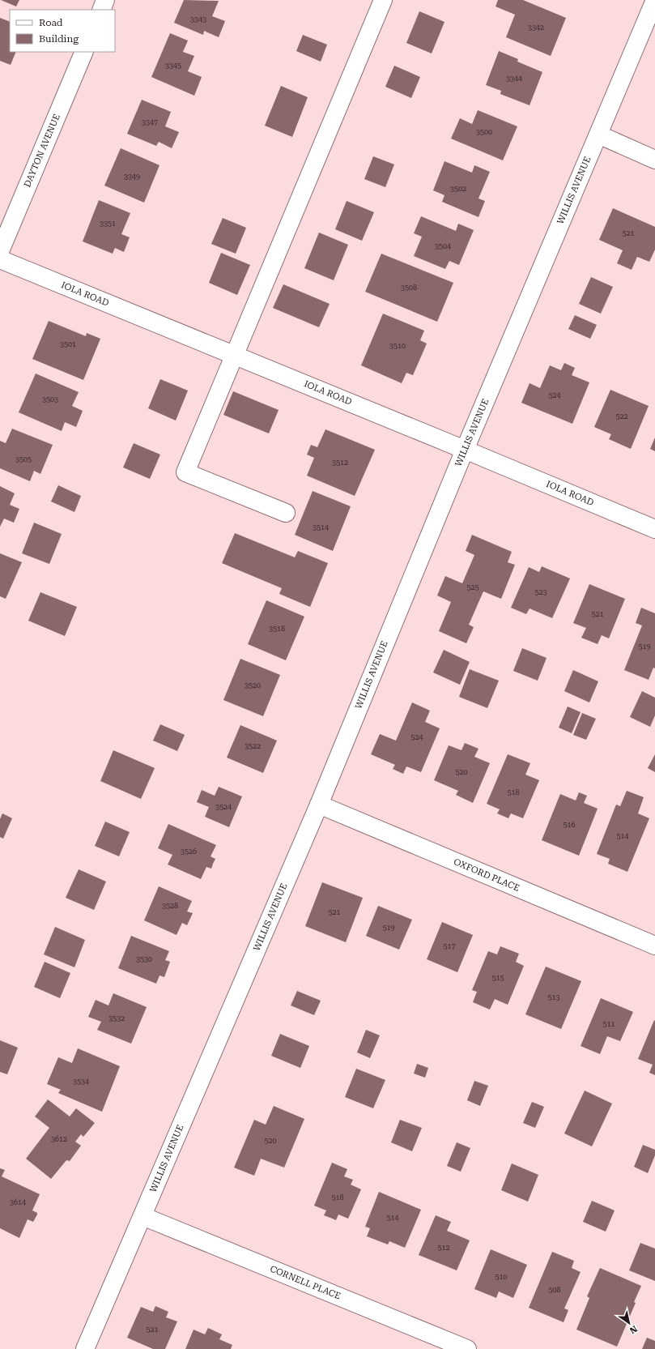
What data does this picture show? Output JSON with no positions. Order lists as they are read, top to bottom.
{
  "streets": {
    "street": [
      "DAYTON AVENUE",
      "WILLIS AVENUE",
      "IOLA ROAD",
      "OXFORD PLACE",
      "CORNELL PLACE"
    ]
  },
  "crossings": [
    ["WILLIS AVENUE", "IOLA ROAD"],
    ["WILLIS AVENUE", "OXFORD PLACE"],
    ["WILLIS AVENUE", "CORNELL PLACE"]
  ],
  "house_numbers": [
    "3343",
    "3342",
    "3345",
    "3344",
    "3347",
    "3500",
    "3349",
    "3502",
    "3351",
    "521",
    "3504",
    "3508",
    "3501",
    "3510",
    "524",
    "3503",
    "522",
    "3505",
    "3512",
    "3514",
    "525",
    "523",
    "521",
    "3518",
    "519",
    "3520",
    "524",
    "3522",
    "520",
    "518",
    "3524",
    "516",
    "514",
    "3526",
    "3528",
    "521",
    "519",
    "517",
    "3530",
    "515",
    "513",
    "3532",
    "511",
    "3534",
    "3612",
    "520",
    "518",
    "3614",
    "514",
    "512",
    "510",
    "508",
    "521"
  ],
  "legend": ["Road", "Building"],
  "north": "bottom right"
}
